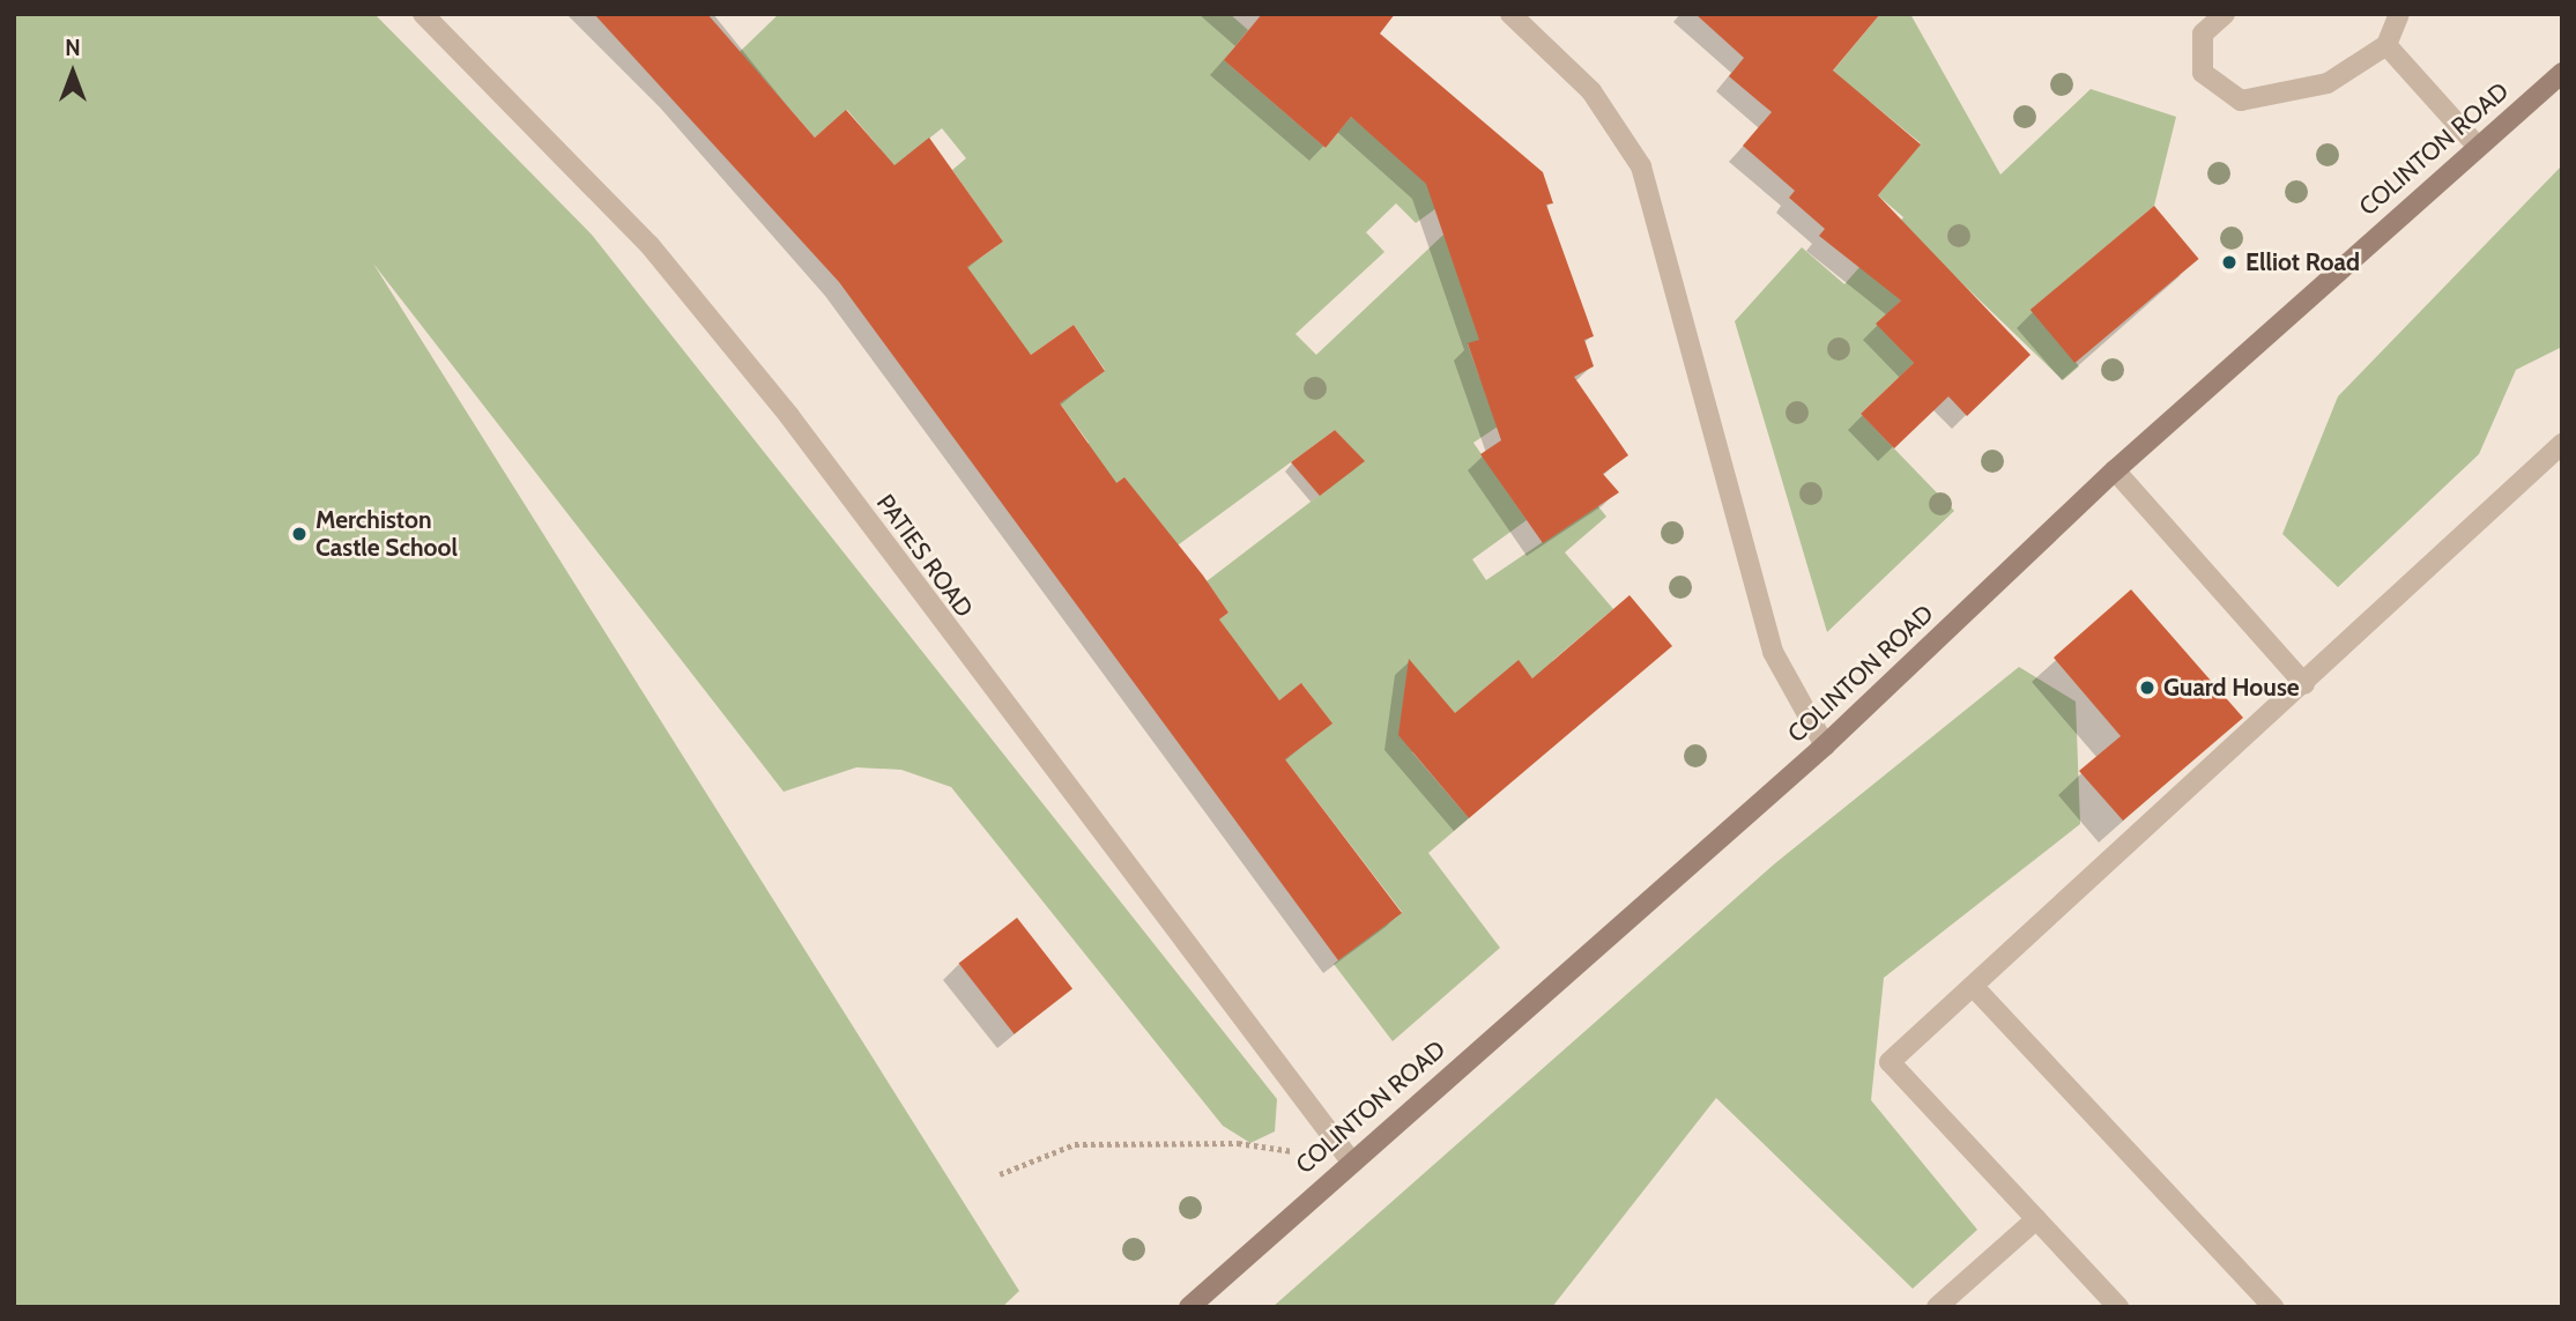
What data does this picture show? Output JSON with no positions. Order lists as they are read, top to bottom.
{
  "streets": {
    "street": ["COLINTON ROAD", "PATIES ROAD"]
  },
  "crossings": [
    ["COLINTON ROAD", "PATIES ROAD"]
  ],
  "places": ["Elliot Road", "Merchiston Castle School", "Guard House"],
  "north": "top"
}
